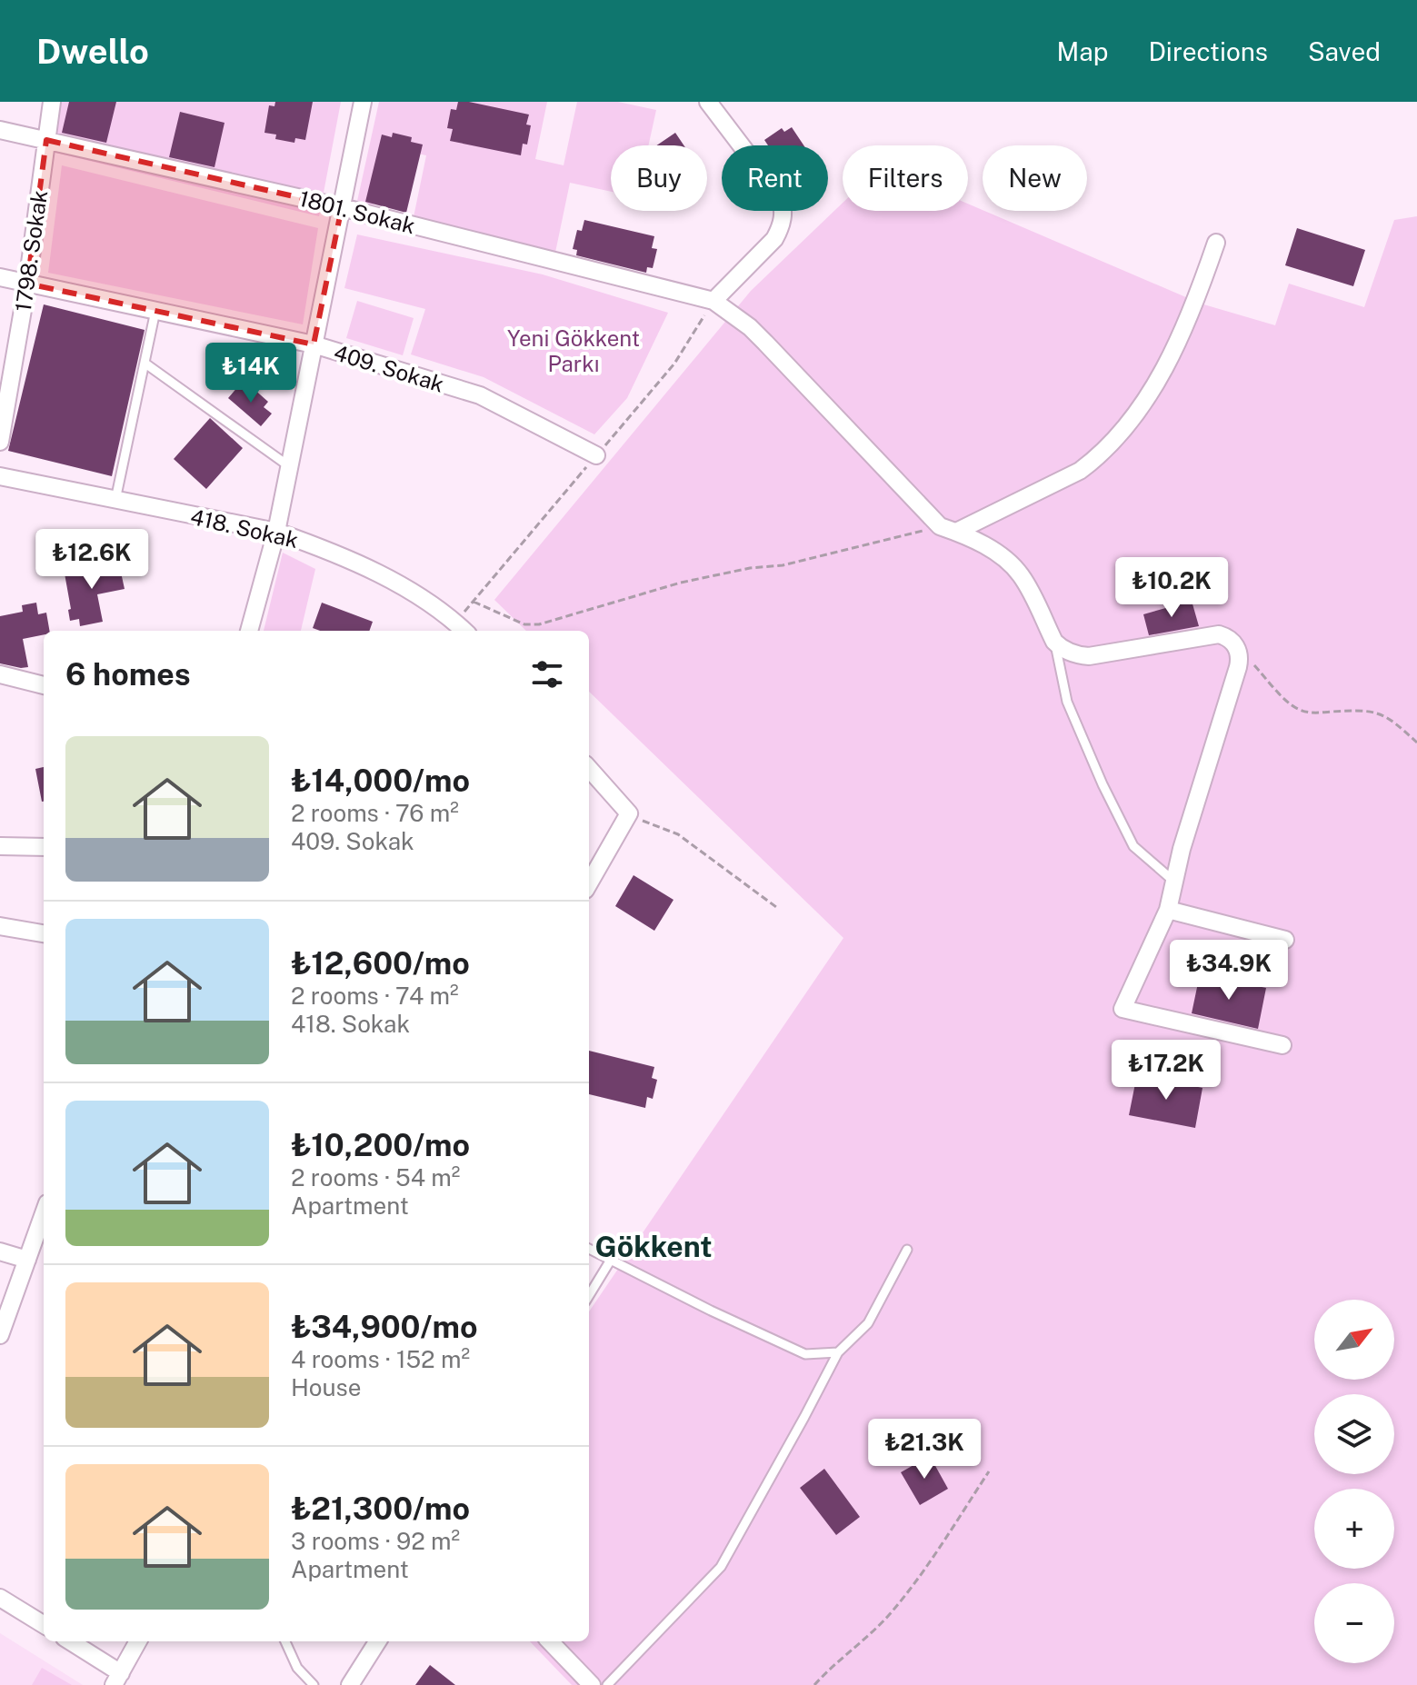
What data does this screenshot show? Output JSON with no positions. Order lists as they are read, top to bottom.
{
  "streets": {
    "street": [
      "1801. Sokak",
      "1798. Sokak",
      "409. Sokak",
      "418. Sokak"
    ]
  },
  "crossings": [
    ["1801. Sokak", "1798. Sokak"],
    ["1798. Sokak", "409. Sokak"]
  ],
  "districts": ["Gökkent"],
  "parks": ["Yeni Gökkent Parkı"],
  "north": "top right",
  "page": {
    "header": "Dwello",
    "nav": ["Map", "Directions", "Saved"],
    "chip": [
      "Buy",
      "Rent",
      "Filters",
      "New"
    ],
    "price": [
      "₺14K",
      "₺12.6K",
      "₺10.2K",
      "₺34.9K",
      "₺17.2K",
      "₺21.3K"
    ],
    "heading": "6 homes",
    "list": [
      {
        "name": "₺14,000/mo",
        "note": "2 rooms · 76 m² · 409. Sokak"
      },
      {
        "name": "₺12,600/mo",
        "note": "2 rooms · 74 m² · 418. Sokak"
      },
      {
        "name": "₺10,200/mo",
        "note": "2 rooms · 54 m² · Apartment"
      },
      {
        "name": "₺34,900/mo",
        "note": "4 rooms · 152 m² · House"
      },
      {
        "name": "₺21,300/mo",
        "note": "3 rooms · 92 m² · Apartment"
      }
    ],
    "map_buttons": ["+", "−"]
  }
}
